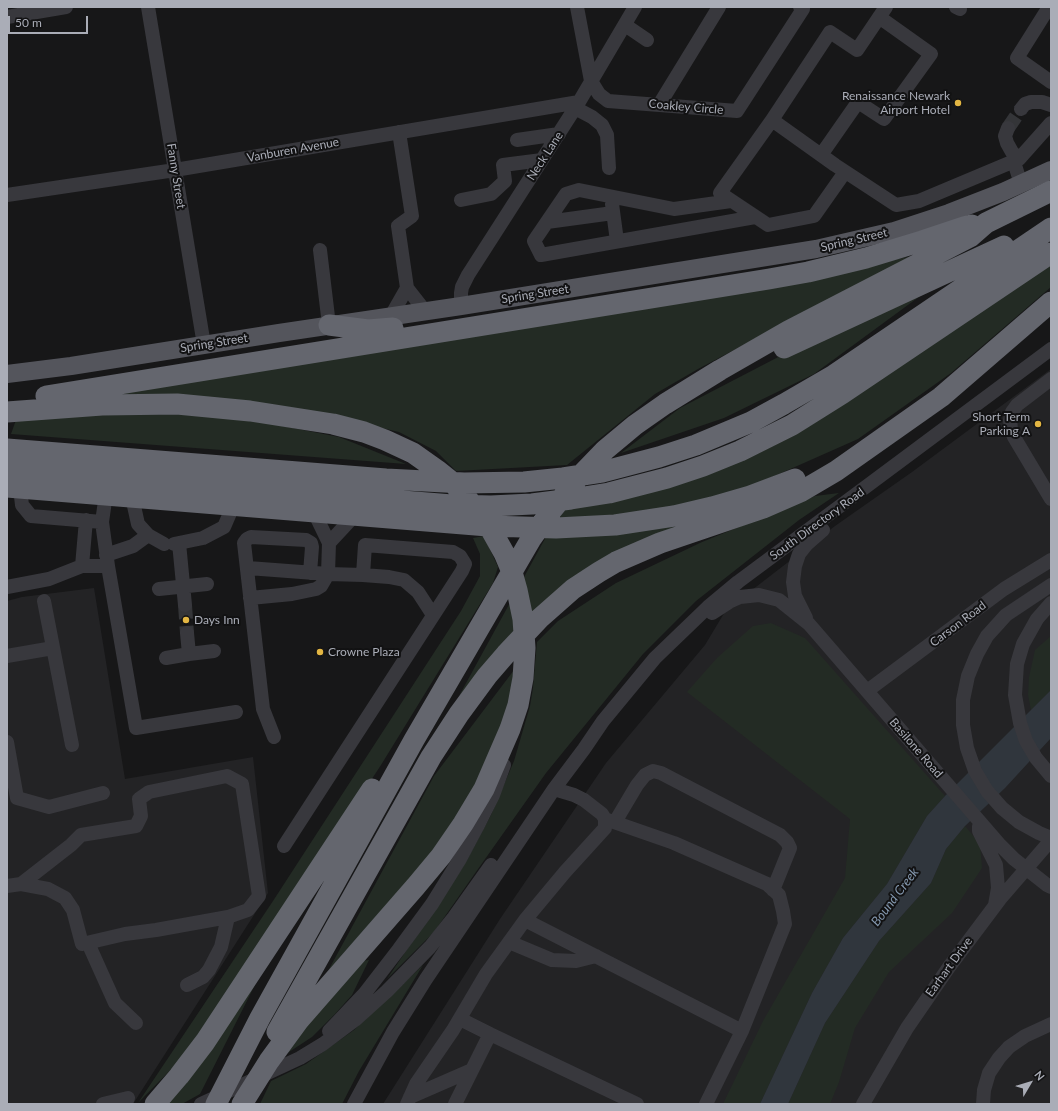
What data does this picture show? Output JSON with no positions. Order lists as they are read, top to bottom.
{
  "streets": {
    "main road": ["Spring Street"],
    "street": [
      "Coakley Circle",
      "Vanburen Avenue",
      "Neck Lane",
      "Fanny Street",
      "South Directory Road",
      "Carson Road",
      "Basilone Road",
      "Earhart Drive"
    ]
  },
  "crossings": [
    ["Coakley Circle", "Neck Lane"],
    ["Vanburen Avenue", "Neck Lane"],
    ["Vanburen Avenue", "Fanny Street"],
    ["Neck Lane", "Spring Street"],
    ["Fanny Street", "Spring Street"],
    ["Carson Road", "Basilone Road"],
    ["Basilone Road", "Earhart Drive"]
  ],
  "water": ["Bound Creek"],
  "places": [
    "Renaissance Newark Airport Hotel",
    "Short Term Parking A",
    "Days Inn",
    "Crowne Plaza"
  ],
  "scale_bar": "50 m",
  "north": "top right"
}
